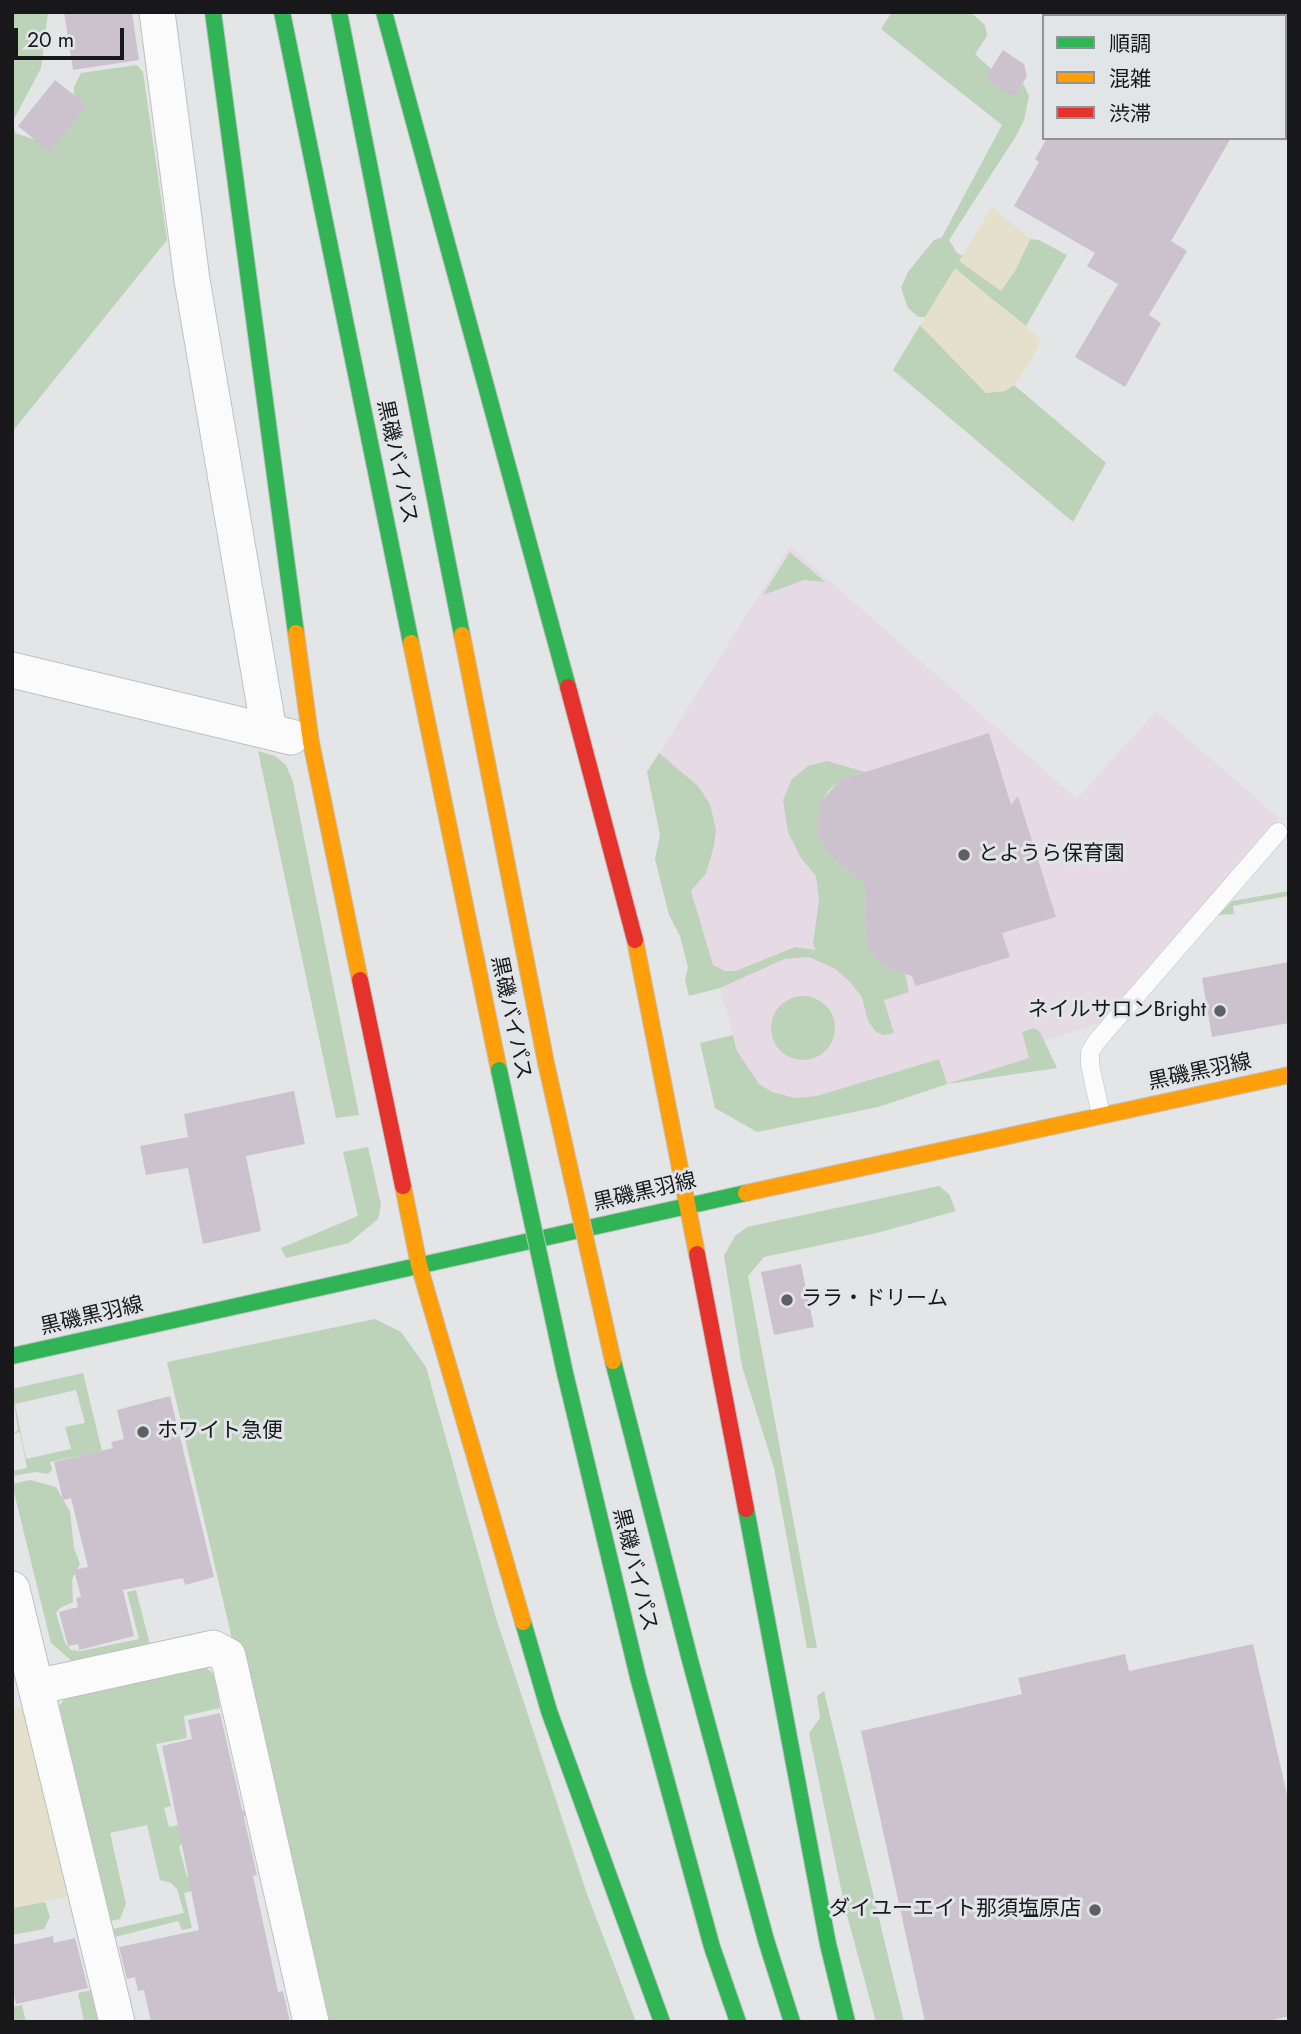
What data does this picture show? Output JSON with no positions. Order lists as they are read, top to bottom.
{
  "streets": {
    "main road": ["黒磯バイパス", "黒磯黒羽線"]
  },
  "places": [
    "とようら保育園",
    "ネイルサロンBright",
    "ララ・ドリーム",
    "ホワイト急便",
    "ダイユーエイト那須塩原店"
  ],
  "legend": ["順調", "混雑", "渋滞"],
  "scale_bar": "20 m"
}
